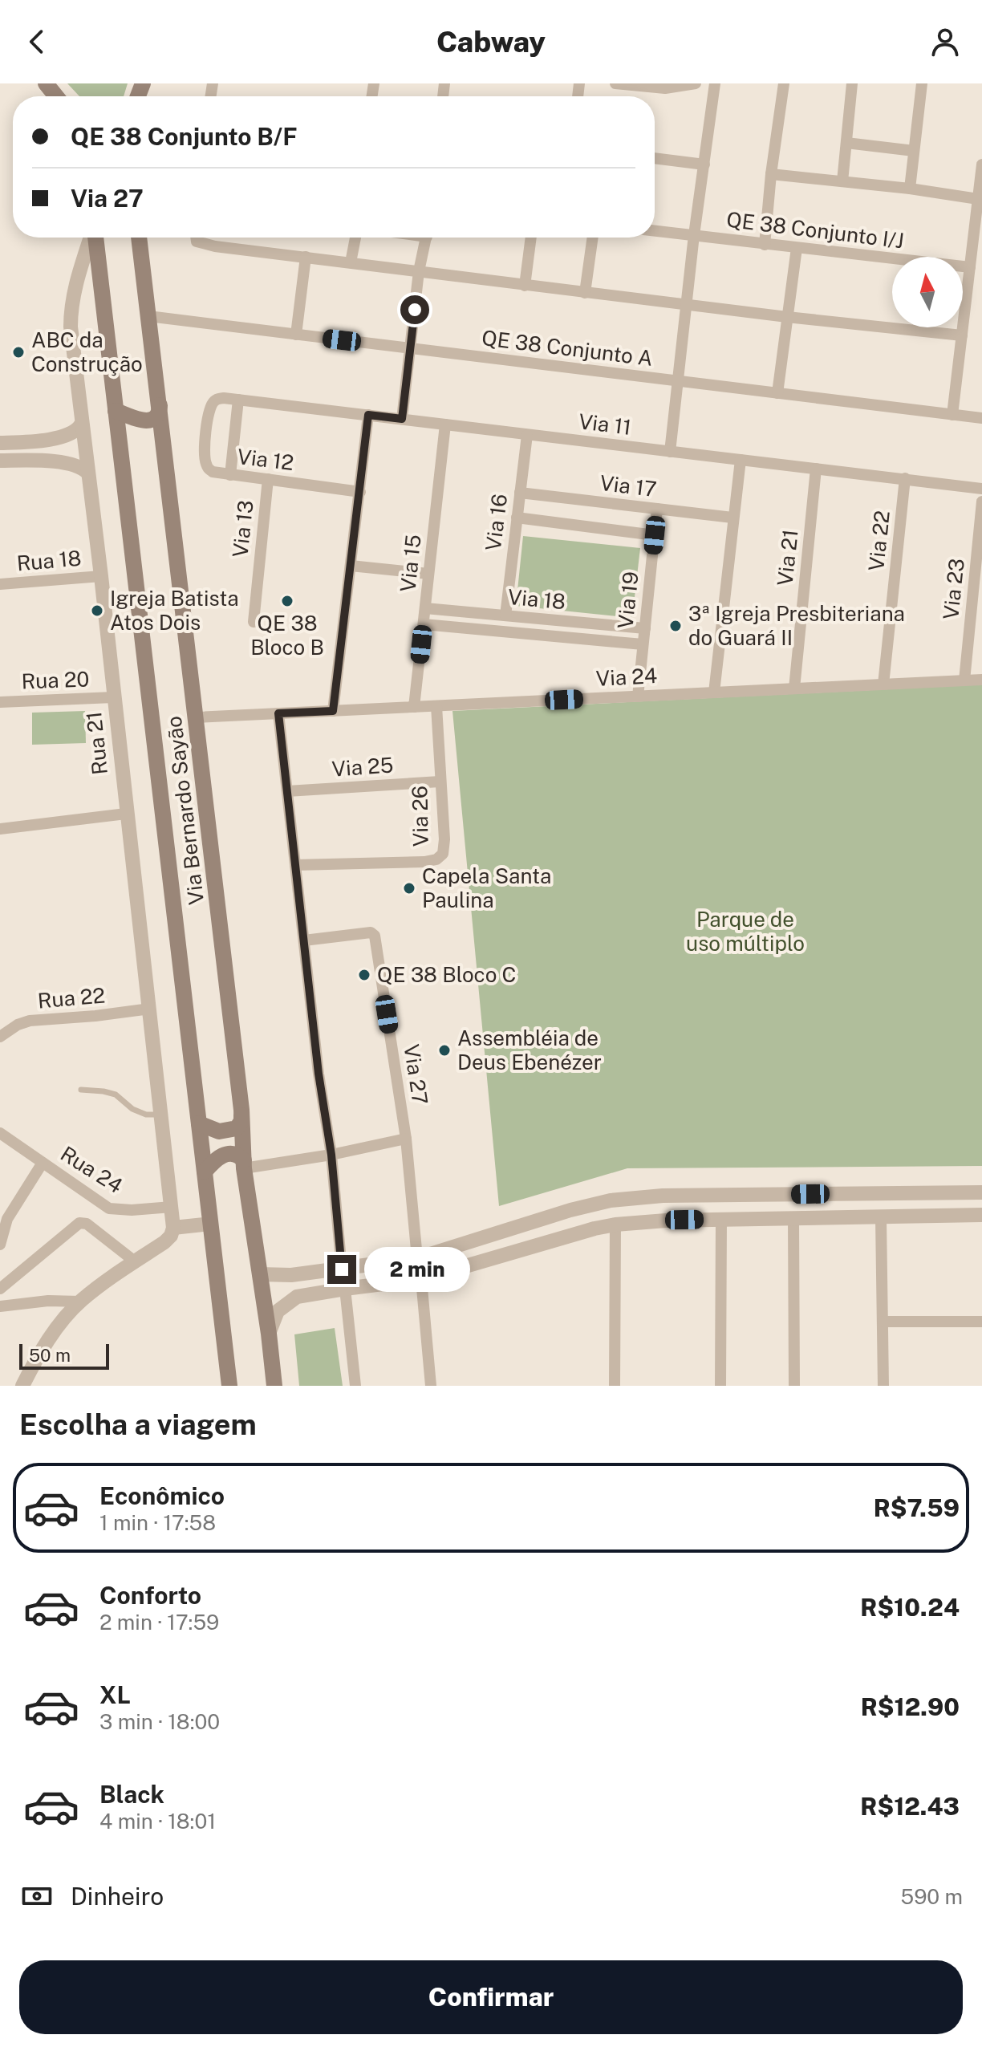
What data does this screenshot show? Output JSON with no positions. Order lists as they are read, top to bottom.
{
  "streets": {
    "main road": ["Via Bernardo Sayão"],
    "street": [
      "QE 38 Conjunto I/J",
      "QE 38 Conjunto A",
      "Via 11",
      "Via 12",
      "Via 17",
      "Via 16",
      "Via 13",
      "Via 22",
      "Via 21",
      "Rua 18",
      "Via 15",
      "Via 23",
      "Via 18",
      "Via 19",
      "Via 24",
      "Rua 20",
      "Rua 21",
      "Via 25",
      "Via 26",
      "Rua 22",
      "Via 27",
      "Rua 24"
    ]
  },
  "crossings": [
    ["QE 38 Conjunto A", "Via Bernardo Sayão"],
    ["Via 11", "Via 12"],
    ["Via 11", "Via 16"],
    ["Via 11", "Via 22"],
    ["Via 11", "Via 21"],
    ["Via 11", "Via 15"],
    ["Via 12", "Via 13"],
    ["Via 17", "Via 16"],
    ["Via 17", "Via 19"],
    ["Via 16", "Via 18"],
    ["Via 22", "Via 24"],
    ["Via 21", "Via 24"],
    ["Rua 18", "Rua 21"],
    ["Via 15", "Via 18"],
    ["Via 15", "Via 24"],
    ["Via 23", "Via 24"],
    ["Via 18", "Via 19"],
    ["Via 19", "Via 24"],
    ["Via 24", "Via Bernardo Sayão"],
    ["Via 24", "Via 26"],
    ["Rua 20", "Rua 21"],
    ["Rua 21", "Rua 22"],
    ["Rua 21", "Rua 24"],
    ["Via 25", "Via 26"]
  ],
  "parks": ["Parque de uso múltiplo"],
  "places": [
    "ABC da Construção",
    "QE 38 Bloco B",
    "Igreja Batista Atos Dois",
    "3ª Igreja Presbiteriana do Guará II",
    "Capela Santa Paulina",
    "QE 38 Bloco C",
    "Assembléia de Deus Ebenézer"
  ],
  "scale_bar": "50 m",
  "north": "top",
  "page": {
    "header": "Cabway",
    "banner": ["QE 38 Conjunto B/F", "Via 27"],
    "bubble": "2 min",
    "scale": "50 m",
    "heading": "Escolha a viagem",
    "list": [
      {
        "name": "Econômico",
        "note": "1 min · 17:58",
        "value": "R$7.59"
      },
      {
        "name": "Conforto",
        "note": "2 min · 17:59",
        "value": "R$10.24"
      },
      {
        "name": "XL",
        "note": "3 min · 18:00",
        "value": "R$12.90"
      },
      {
        "name": "Black",
        "note": "4 min · 18:01",
        "value": "R$12.43"
      }
    ],
    "pay": ["Dinheiro", "590 m"],
    "buttons": "Confirmar"
  }
}
